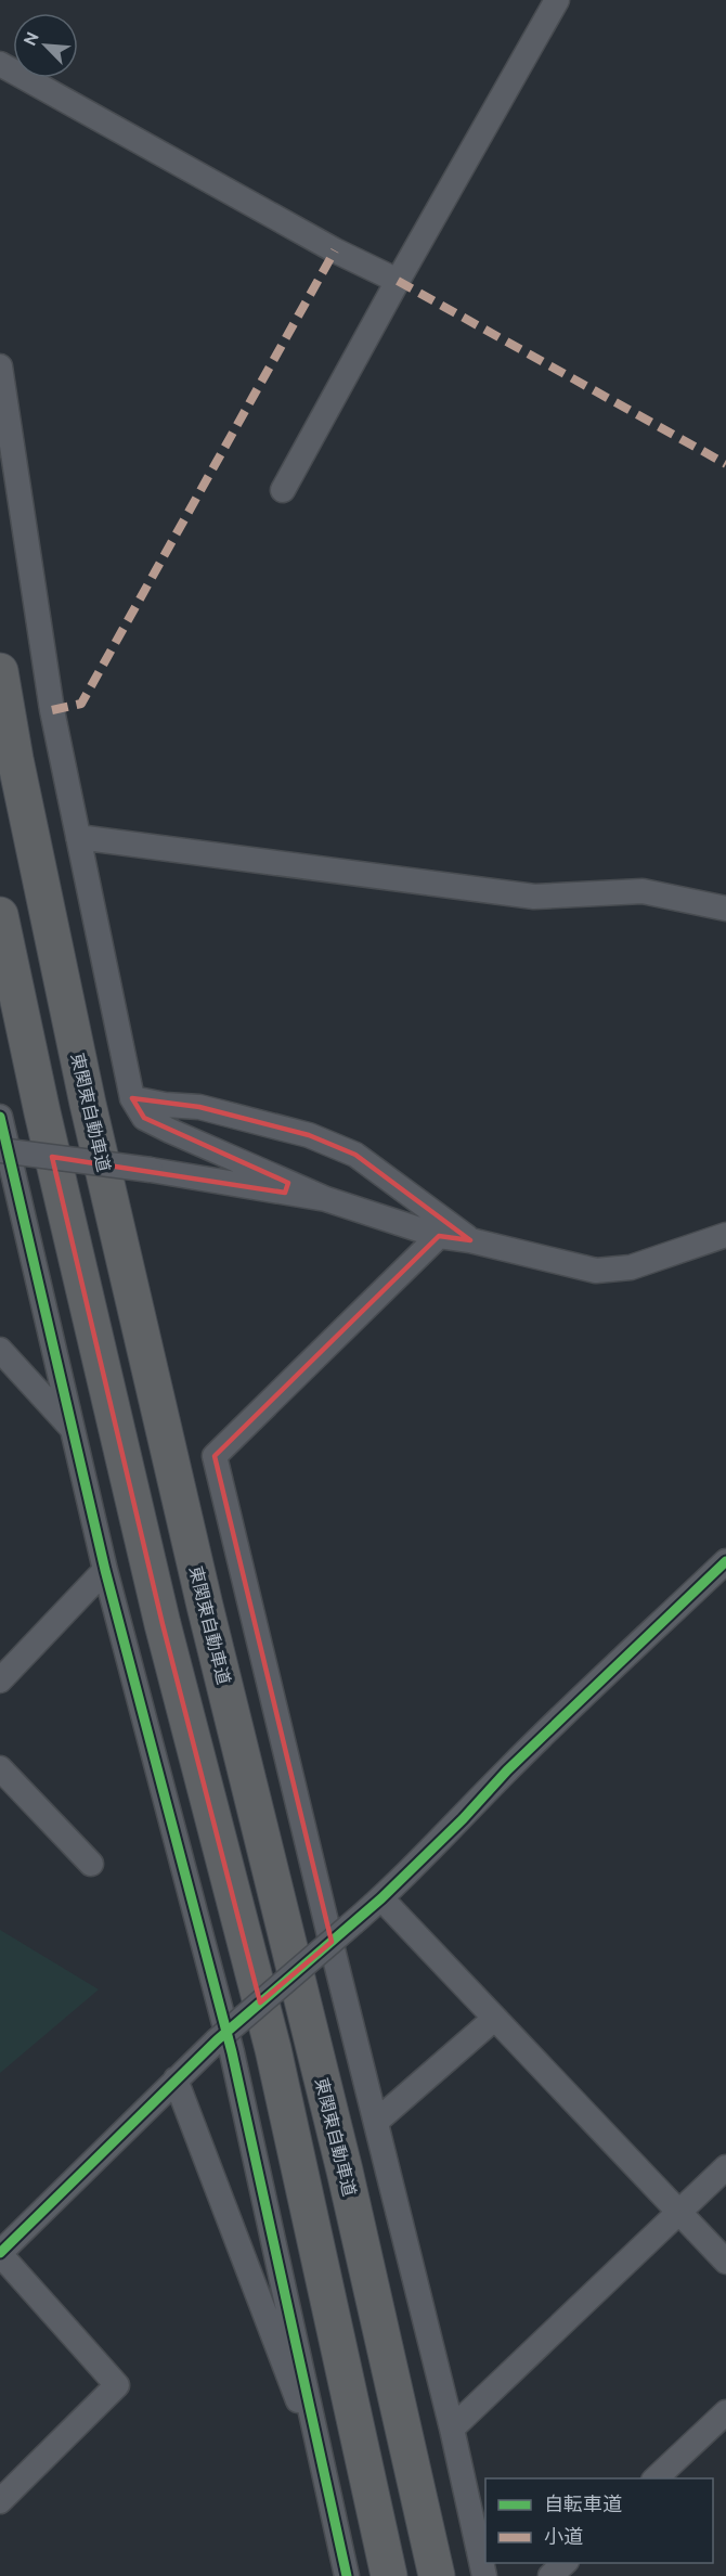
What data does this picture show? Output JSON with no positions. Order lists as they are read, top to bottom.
{
  "streets": {
    "highway": ["東関東自動車道"]
  },
  "legend": ["自転車道", "小道"],
  "north": "top left"
}
